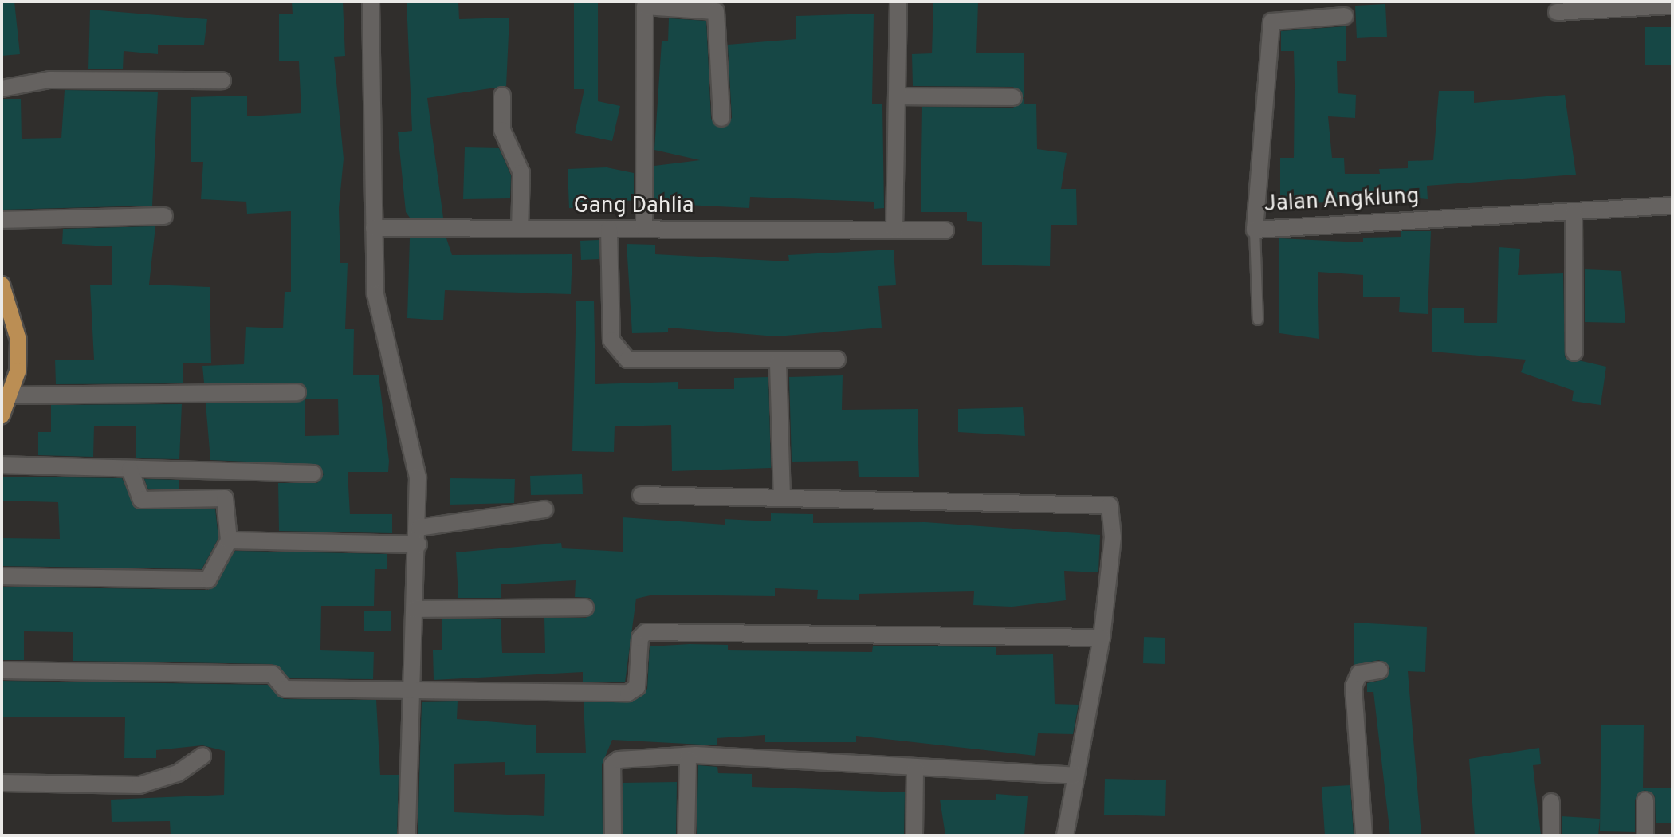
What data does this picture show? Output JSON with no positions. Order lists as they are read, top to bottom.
{
  "streets": {
    "street": ["Jalan Angklung", "Gang Dahlia"]
  }
}
